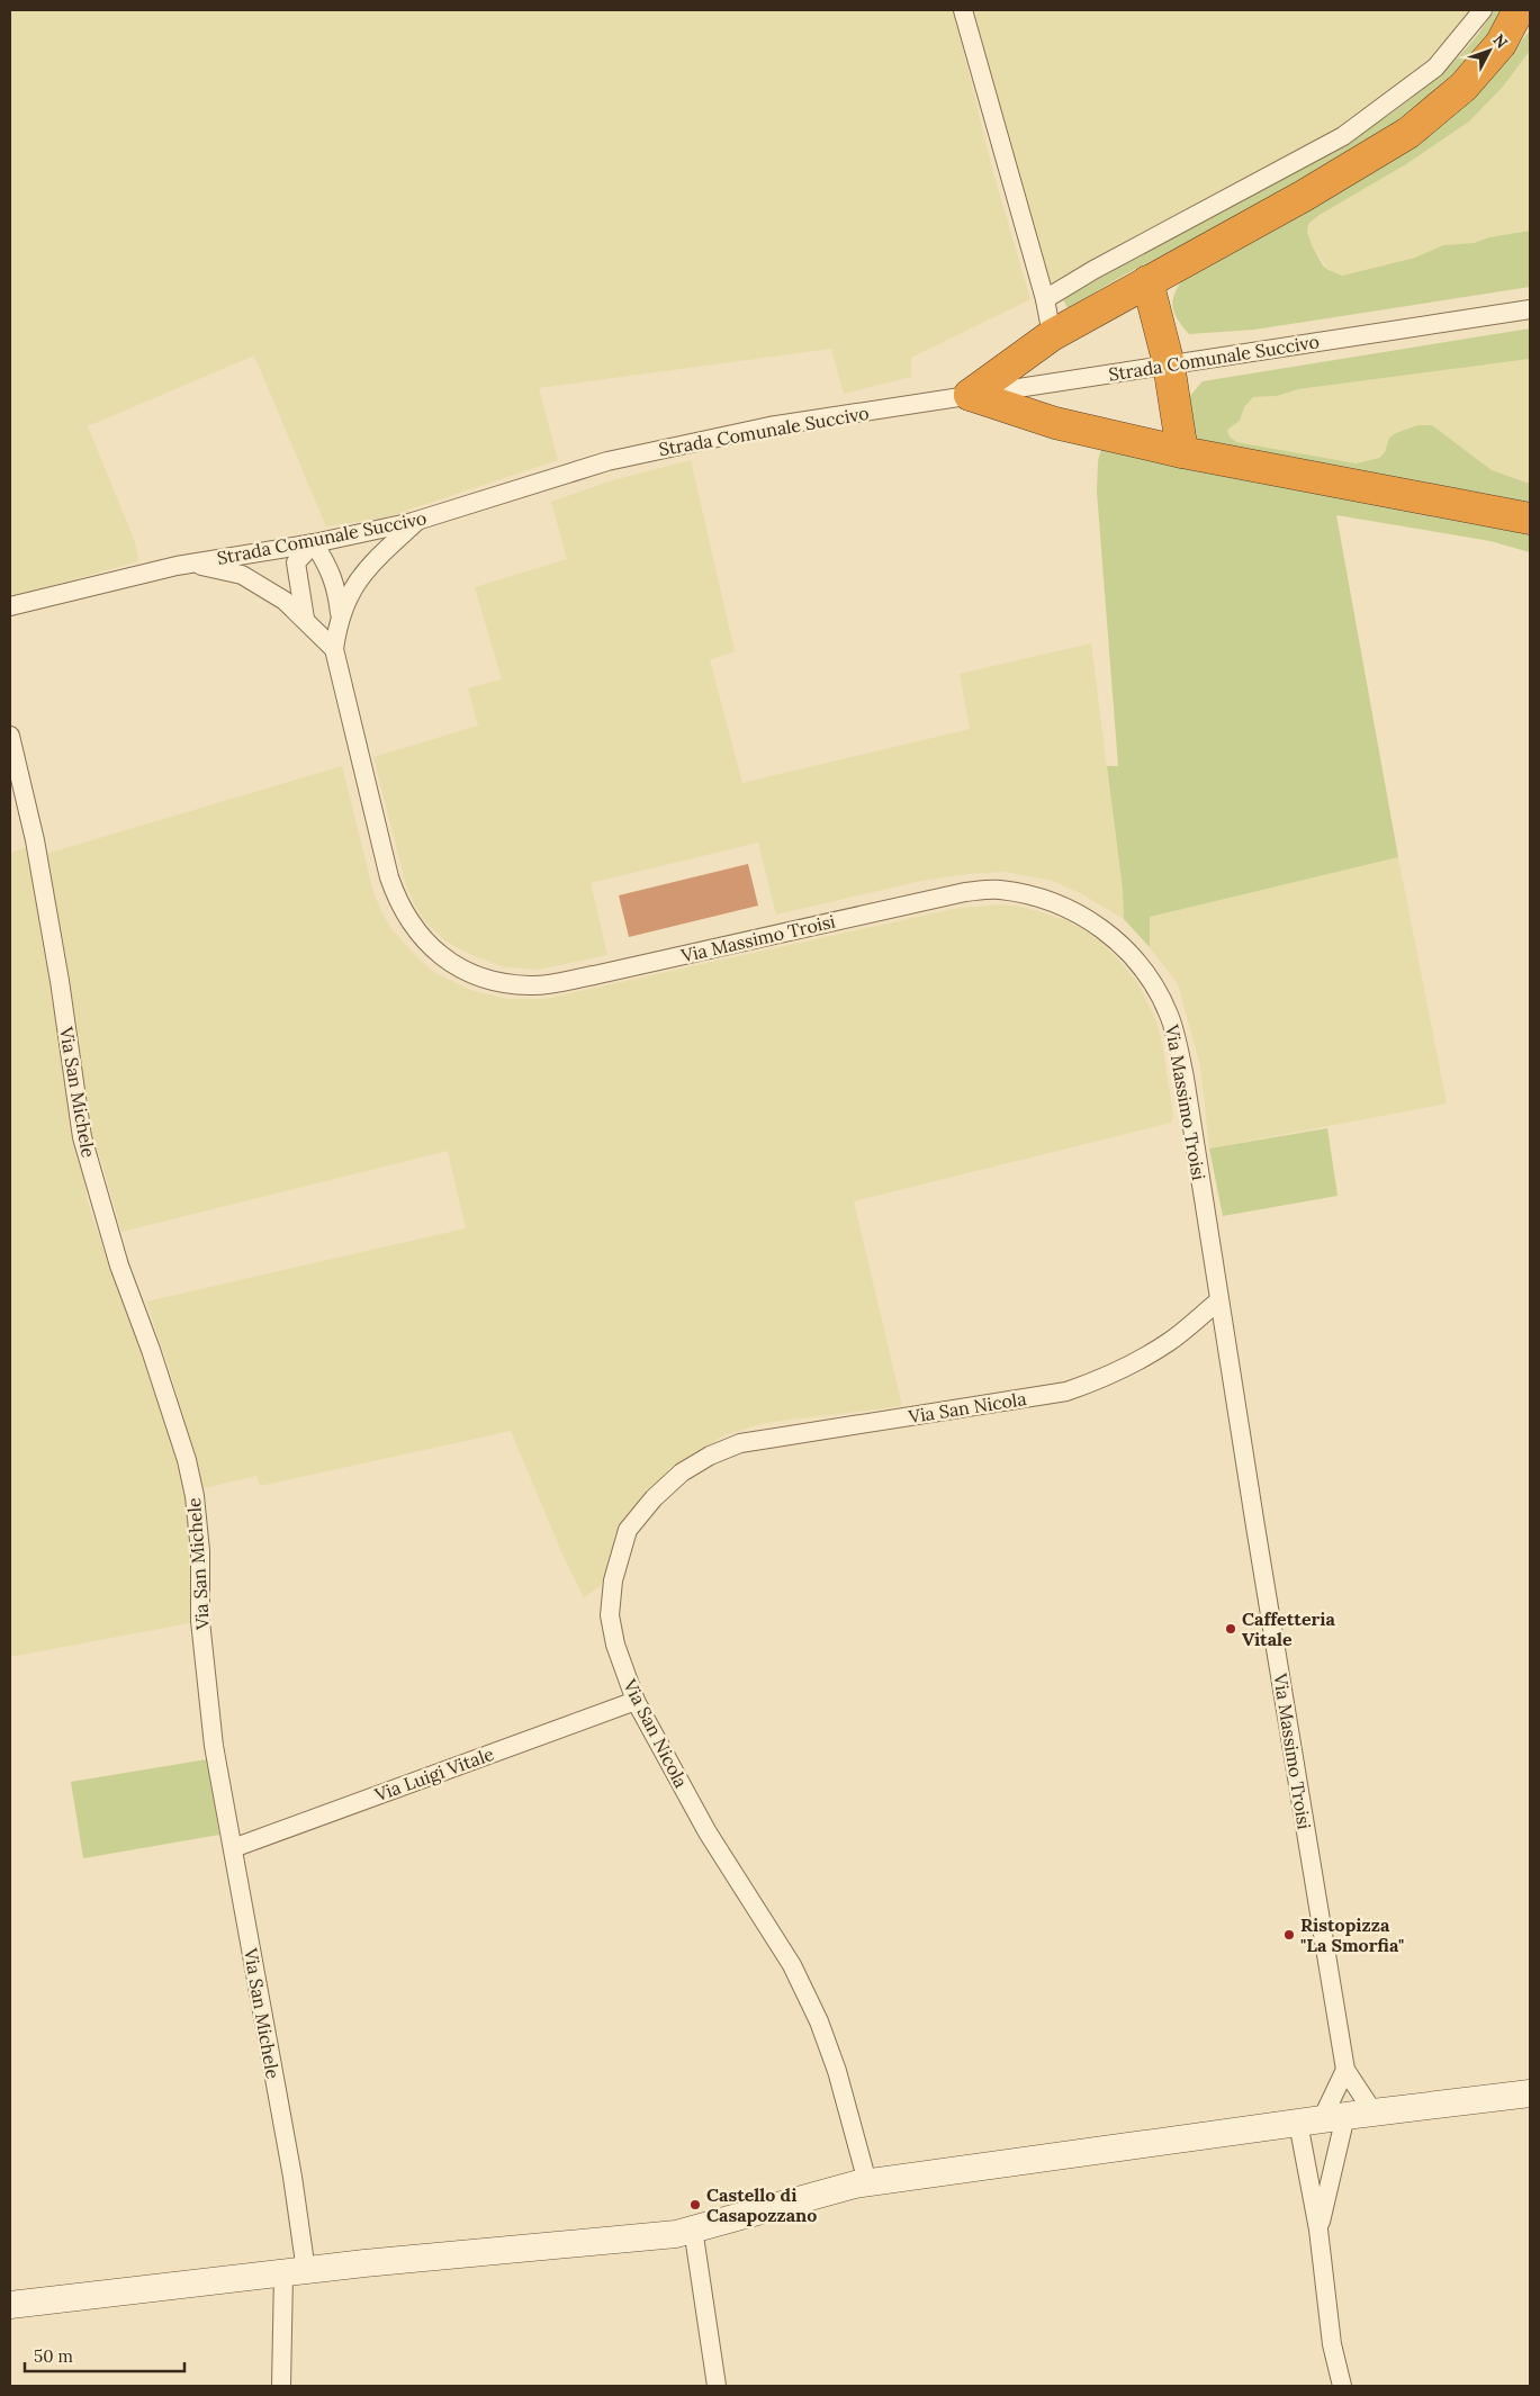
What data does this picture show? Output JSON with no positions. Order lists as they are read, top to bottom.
{
  "streets": {
    "street": [
      "Strada Comunale Succivo",
      "Via Massimo Troisi",
      "Via San Michele",
      "Via San Nicola",
      "Via Luigi Vitale"
    ]
  },
  "crossings": [
    ["Strada Comunale Succivo", "Via Massimo Troisi"],
    ["Via Massimo Troisi", "Via San Nicola"],
    ["Via San Michele", "Via Luigi Vitale"],
    ["Via San Nicola", "Via Luigi Vitale"]
  ],
  "places": ["Caffetteria Vitale", "Ristopizza \"La Smorfia\"", "Castello di Casapozzano"],
  "scale_bar": "50 m",
  "north": "top right"
}
